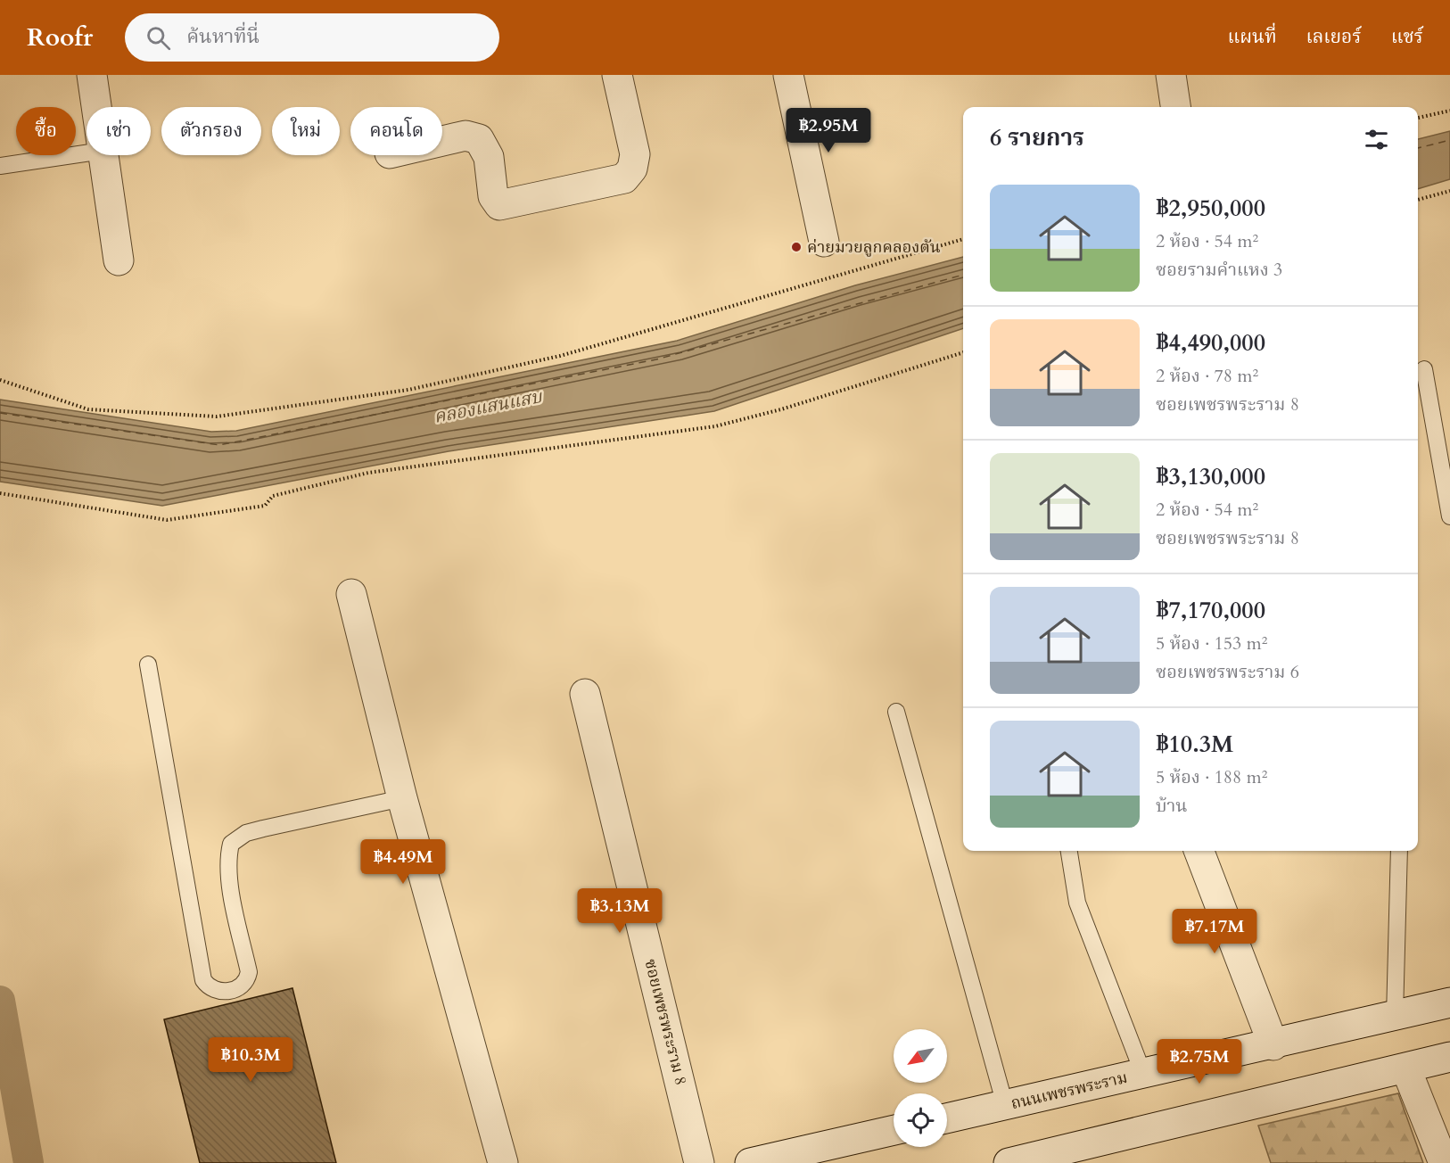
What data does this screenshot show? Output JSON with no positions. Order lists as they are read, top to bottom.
{
  "streets": {
    "street": ["ซอยเพชรพระราม 8", "ถนนเพชรพระราม"]
  },
  "water": ["คลองแสนแสบ"],
  "places": ["ค่ายมวยลูกคลองตัน"],
  "north": "bottom left",
  "page": {
    "header": "Roofr",
    "search": "ค้นหาที่นี่",
    "nav": ["แผนที่", "เลเยอร์", "แชร์"],
    "chip": [
      "ซื้อ",
      "เช่า",
      "ตัวกรอง",
      "ใหม่",
      "คอนโด"
    ],
    "heading": "6 รายการ",
    "price": [
      "฿2.95M",
      "฿4.49M",
      "฿3.13M",
      "฿7.17M",
      "฿10.3M",
      "฿2.75M"
    ],
    "list": [
      {
        "name": "฿2,950,000",
        "note": "2 ห้อง · 54 m² · ซอยรามคำแหง 3"
      },
      {
        "name": "฿4,490,000",
        "note": "2 ห้อง · 78 m² · ซอยเพชรพระราม 8"
      },
      {
        "name": "฿3,130,000",
        "note": "2 ห้อง · 54 m² · ซอยเพชรพระราม 8"
      },
      {
        "name": "฿7,170,000",
        "note": "5 ห้อง · 153 m² · ซอยเพชรพระราม 6"
      },
      {
        "name": "฿10.3M",
        "note": "5 ห้อง · 188 m² · บ้าน"
      }
    ]
  }
}
